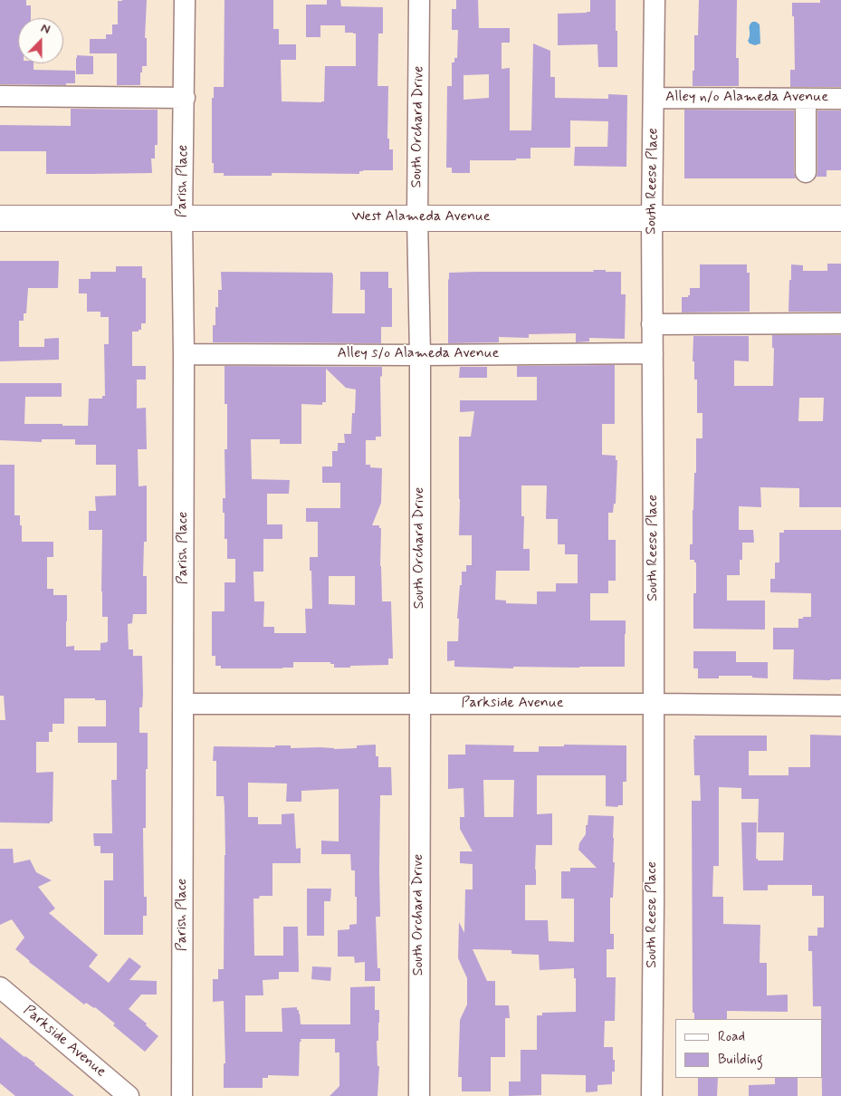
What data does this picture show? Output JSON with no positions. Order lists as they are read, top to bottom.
{
  "streets": {
    "main road": ["West Alameda Avenue"],
    "street": [
      "Alley n/o Alameda Avenue",
      "South Orchard Drive",
      "Parish Place",
      "South Reese Place",
      "Alley s/o Alameda Avenue",
      "Parkside Avenue"
    ]
  },
  "crossings": [
    ["Alley n/o Alameda Avenue", "South Reese Place"],
    ["South Orchard Drive", "West Alameda Avenue"],
    ["South Orchard Drive", "Alley s/o Alameda Avenue"],
    ["South Orchard Drive", "Parkside Avenue"],
    ["Parish Place", "West Alameda Avenue"],
    ["Parish Place", "Alley s/o Alameda Avenue"],
    ["Parish Place", "Parkside Avenue"],
    ["South Reese Place", "West Alameda Avenue"],
    ["South Reese Place", "Alley s/o Alameda Avenue"],
    ["South Reese Place", "Parkside Avenue"]
  ],
  "legend": ["Road", "Building"],
  "north": "top"
}
